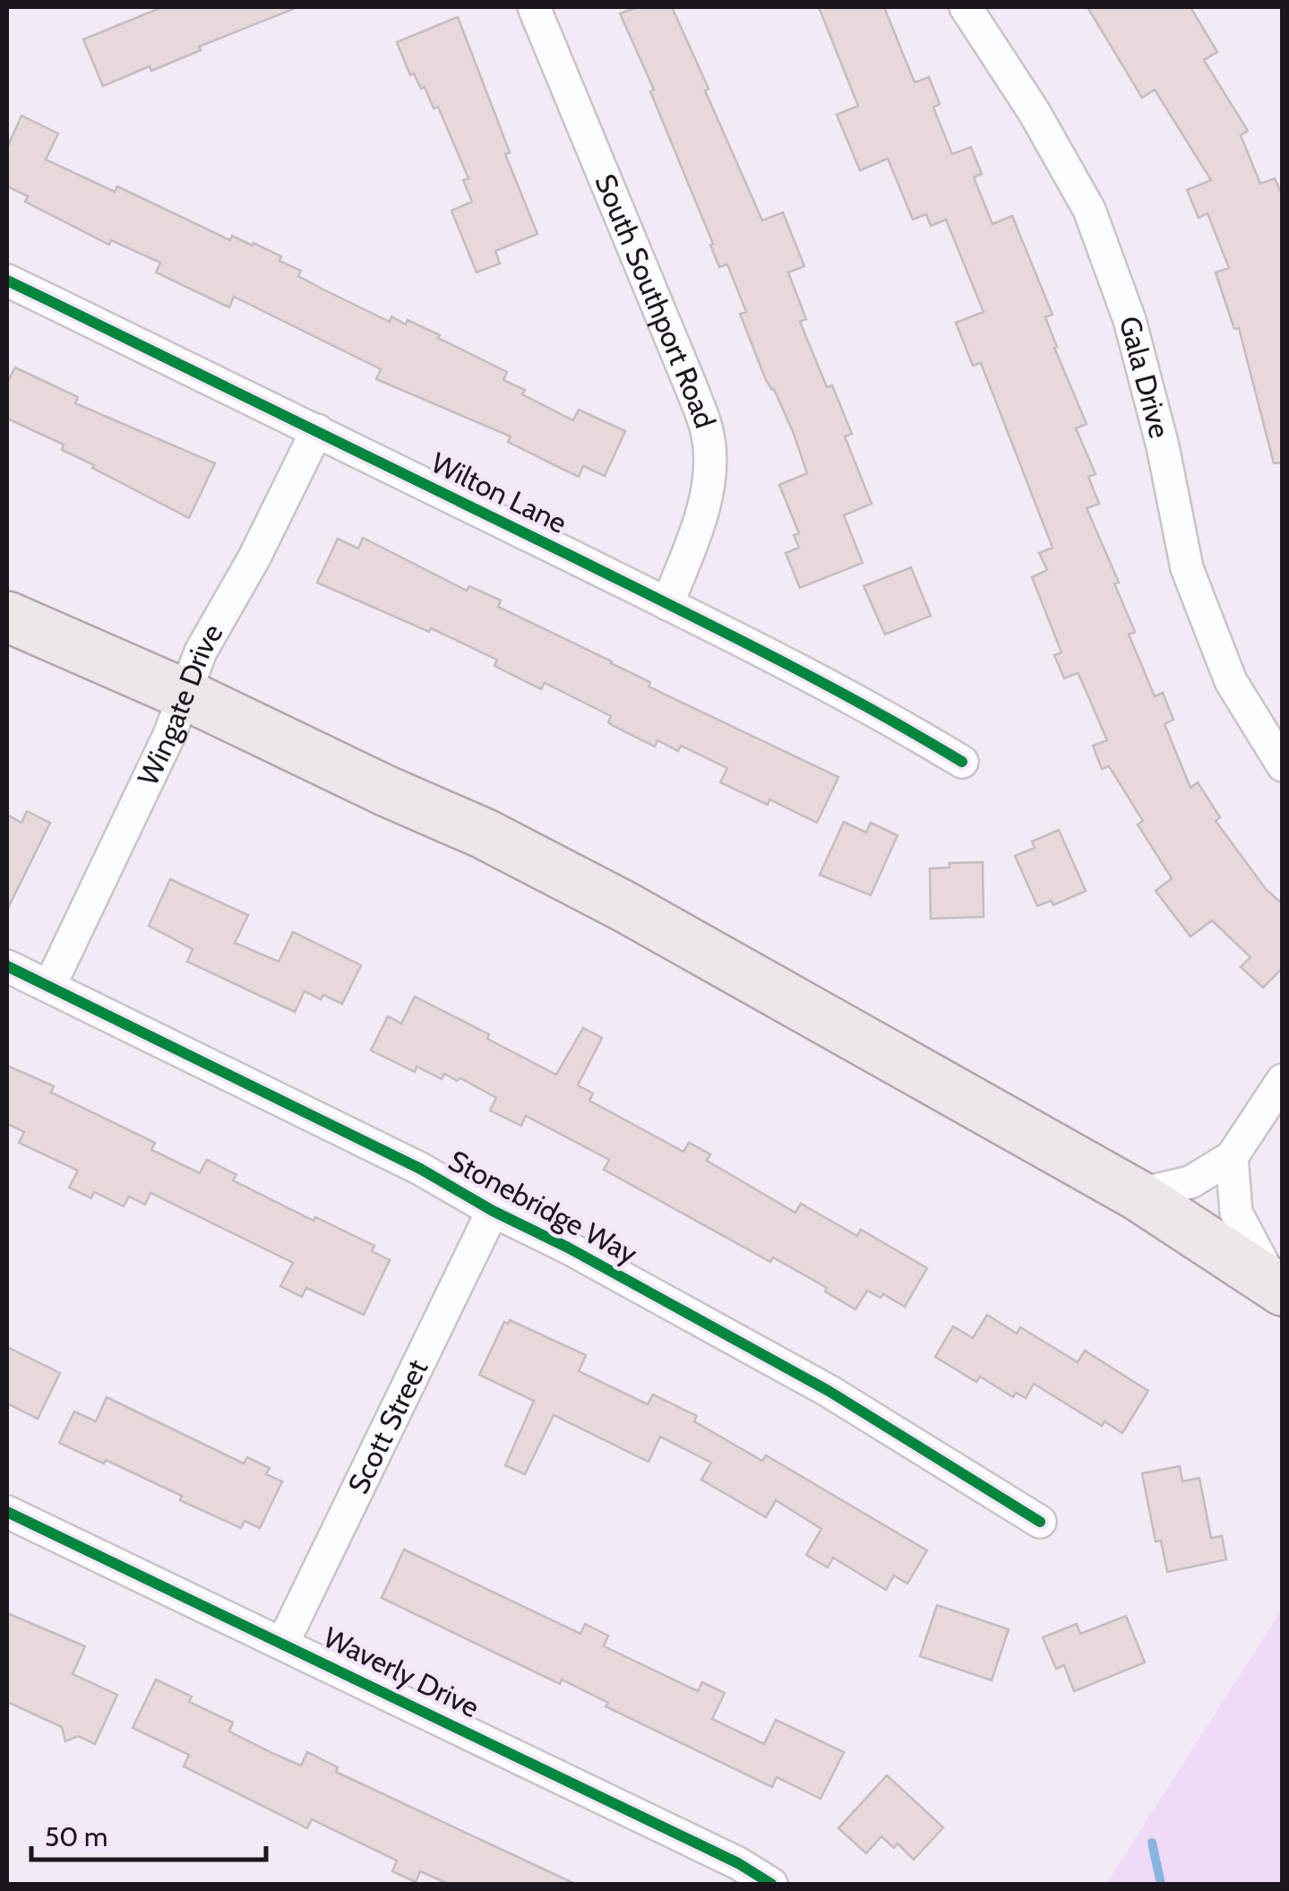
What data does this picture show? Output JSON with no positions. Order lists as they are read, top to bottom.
{
  "streets": {
    "street": [
      "South Southport Road",
      "Gala Drive",
      "Wilton Lane",
      "Wingate Drive",
      "Stonebridge Way",
      "Scott Street",
      "Waverly Drive"
    ]
  },
  "crossings": [
    ["South Southport Road", "Wilton Lane"],
    ["Wilton Lane", "Wingate Drive"],
    ["Wingate Drive", "Stonebridge Way"],
    ["Stonebridge Way", "Scott Street"],
    ["Scott Street", "Waverly Drive"]
  ],
  "scale_bar": "50 m"
}
